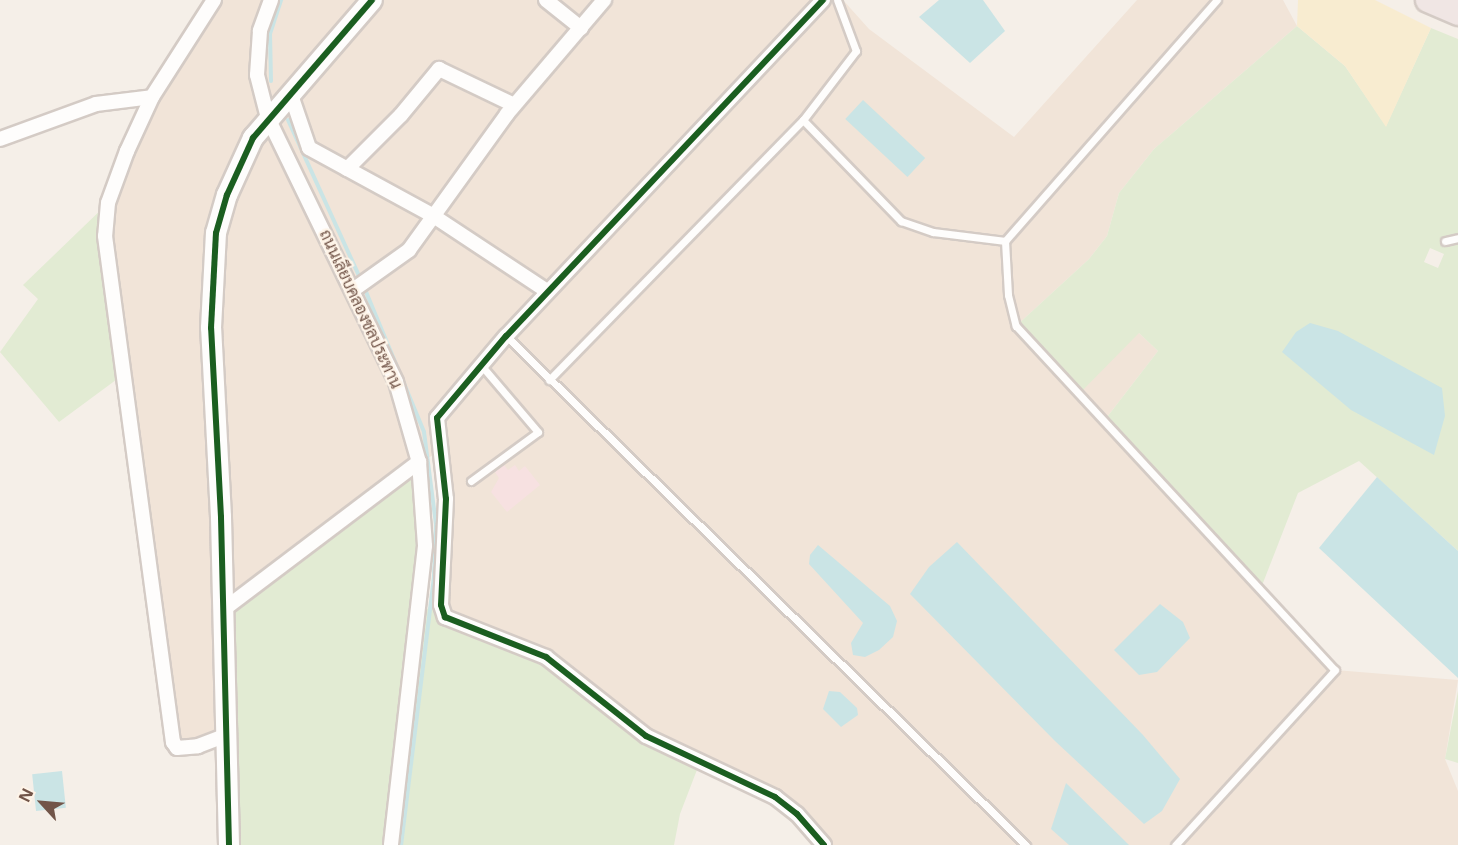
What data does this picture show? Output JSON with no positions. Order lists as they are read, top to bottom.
{
  "streets": {
    "street": ["ถนนเลียบคลองชลประทาน"]
  },
  "north": "top left"
}
